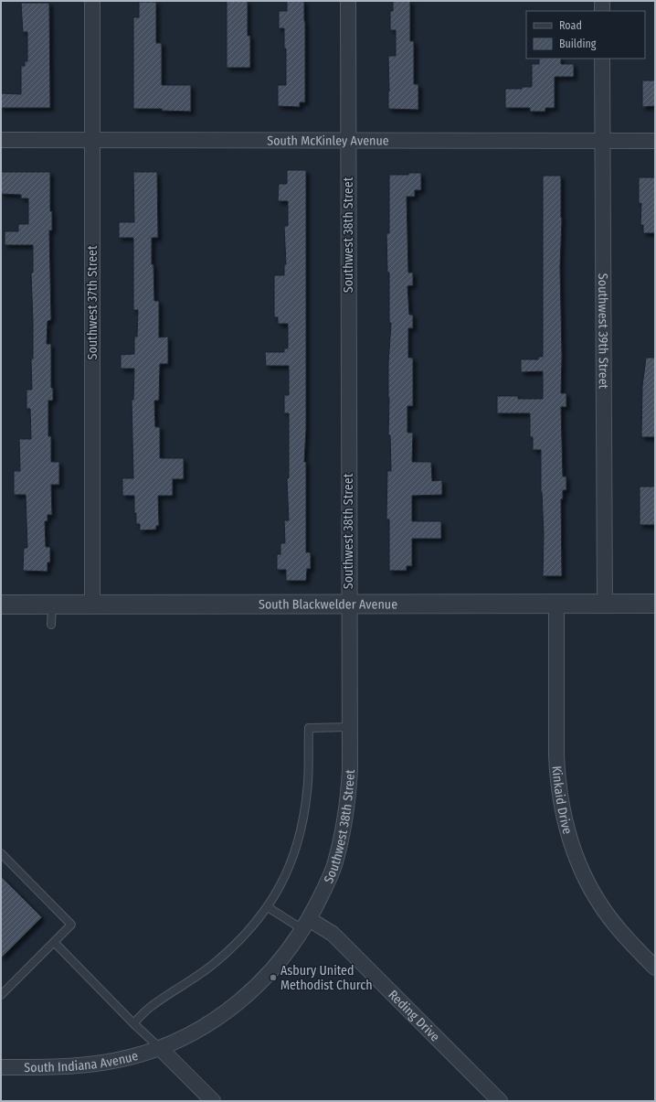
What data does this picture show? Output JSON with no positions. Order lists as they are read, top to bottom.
{
  "streets": {
    "street": [
      "South McKinley Avenue",
      "Southwest 38th Street",
      "Southwest 37th Street",
      "Southwest 39th Street",
      "South Blackwelder Avenue",
      "Kinkaid Drive",
      "Reding Drive",
      "South Indiana Avenue"
    ]
  },
  "crossings": [
    ["South McKinley Avenue", "Southwest 38th Street"],
    ["South McKinley Avenue", "Southwest 37th Street"],
    ["South McKinley Avenue", "Southwest 39th Street"],
    ["Southwest 38th Street", "South Blackwelder Avenue"],
    ["Southwest 38th Street", "Reding Drive"],
    ["Southwest 38th Street", "South Indiana Avenue"],
    ["Southwest 37th Street", "South Blackwelder Avenue"],
    ["Southwest 39th Street", "South Blackwelder Avenue"],
    ["South Blackwelder Avenue", "Kinkaid Drive"]
  ],
  "places": ["Asbury United Methodist Church"],
  "legend": ["Road", "Building"]
}
